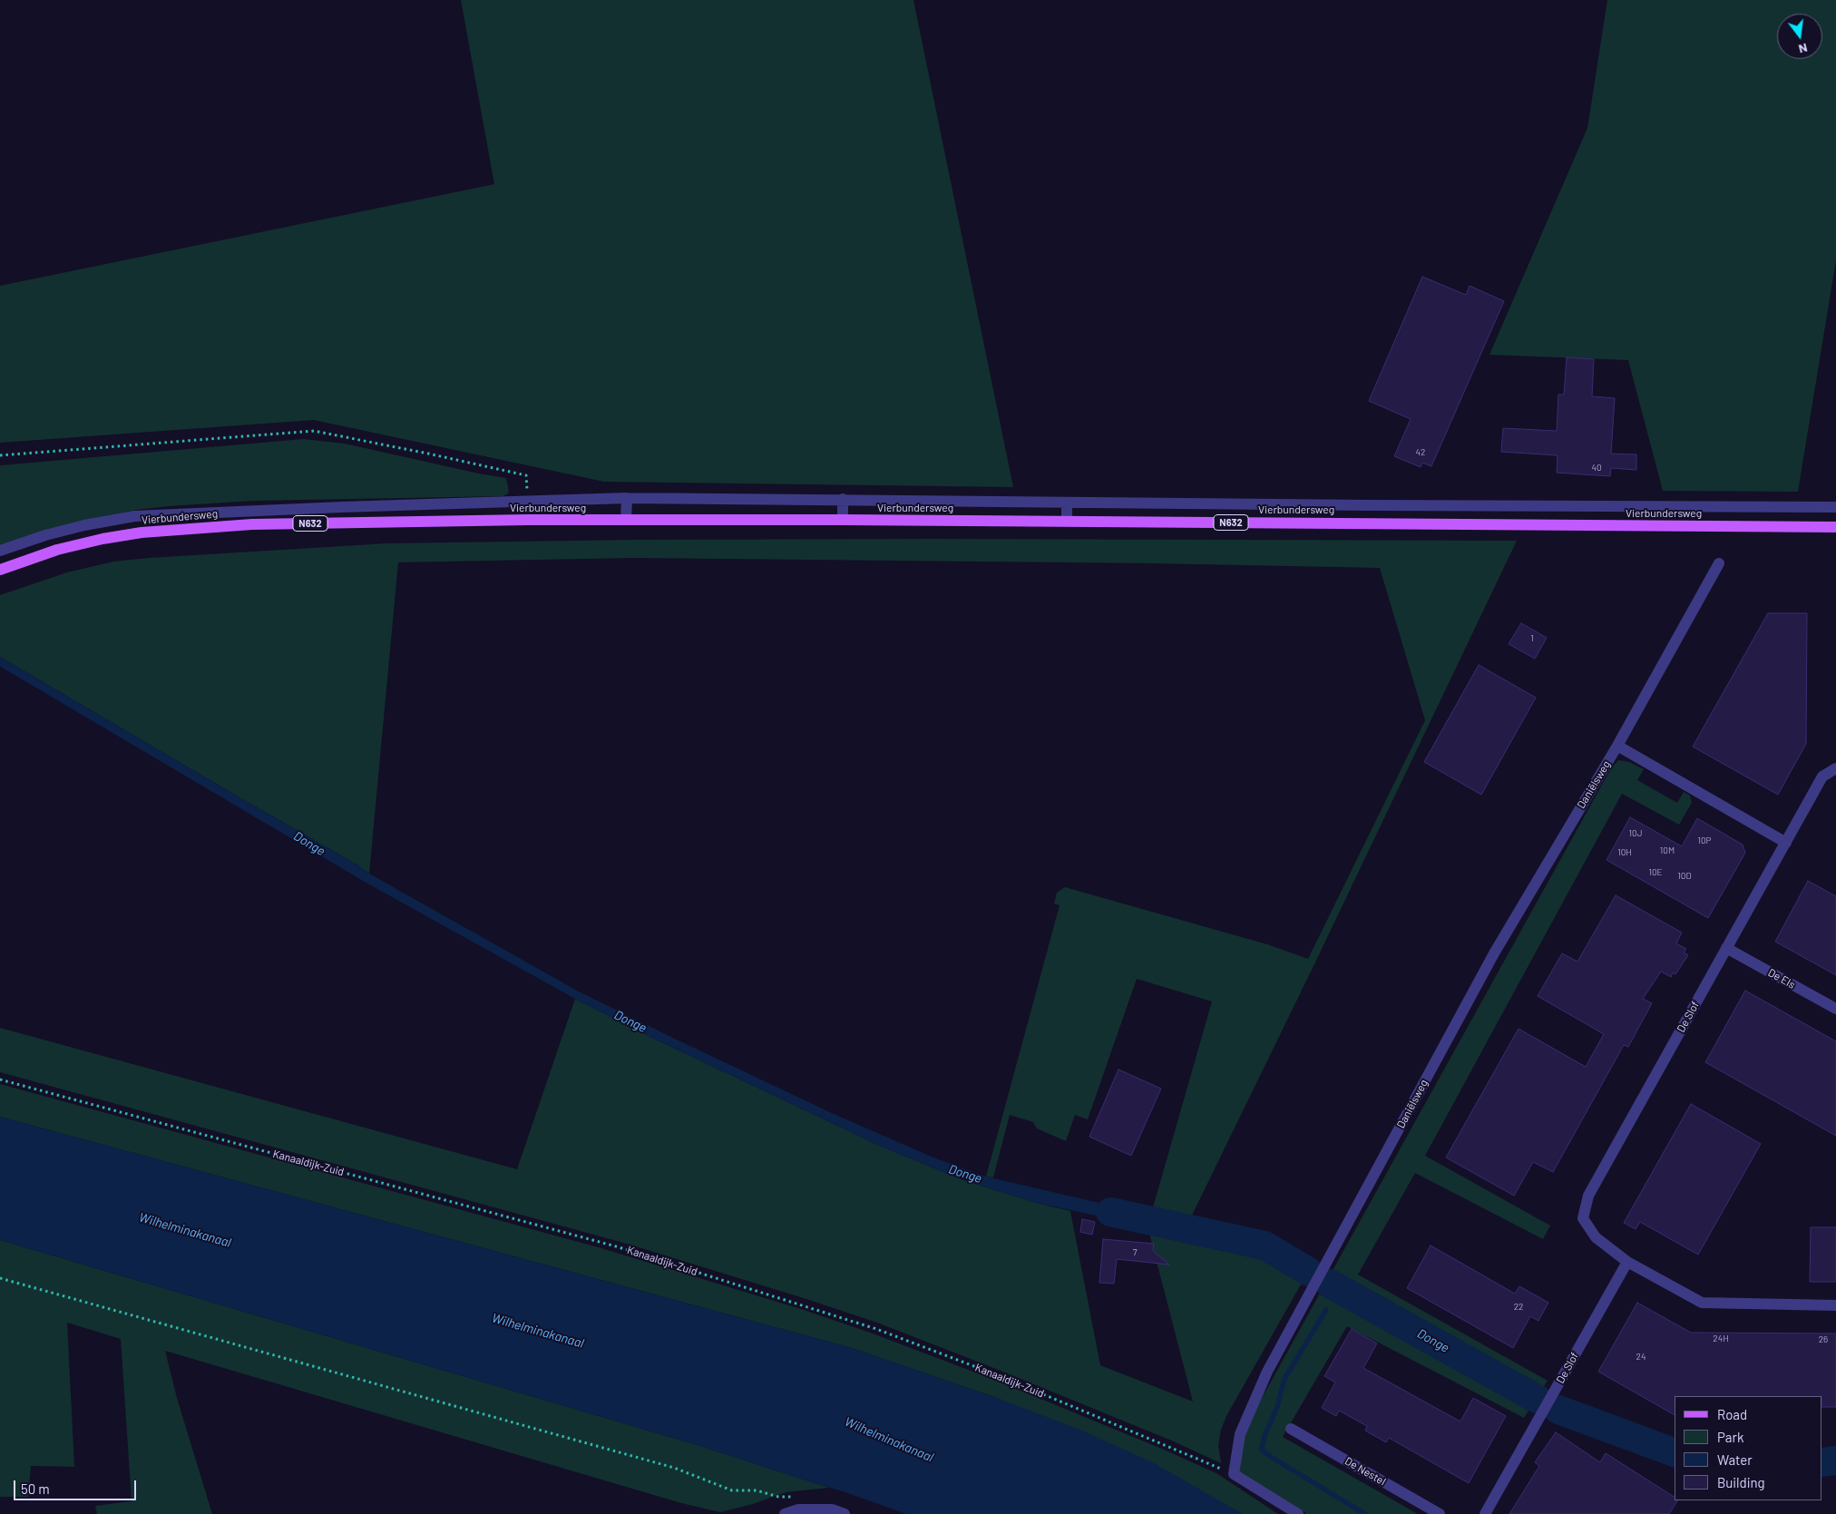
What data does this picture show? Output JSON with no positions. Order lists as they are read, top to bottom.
{
  "streets": {
    "main road": ["Vierbundersweg", "N632"],
    "street": [
      "Daniëlsweg",
      "De Els",
      "De Slof",
      "De Nestel"
    ],
    "path": ["Kanaaldijk-Zuid"]
  },
  "crossings": [
    ["Daniëlsweg", "Kanaaldijk-Zuid"],
    ["De Els", "De Slof"]
  ],
  "water": ["Donge", "Wilhelminakanaal"],
  "house_numbers": [
    "42",
    "40",
    "1",
    "10J",
    "10P",
    "10M",
    "10H",
    "10E",
    "10D",
    "7",
    "22",
    "24H",
    "26",
    "24"
  ],
  "legend": [
    "Road",
    "Park",
    "Water",
    "Building"
  ],
  "scale_bar": "50 m",
  "north": "bottom"
}
